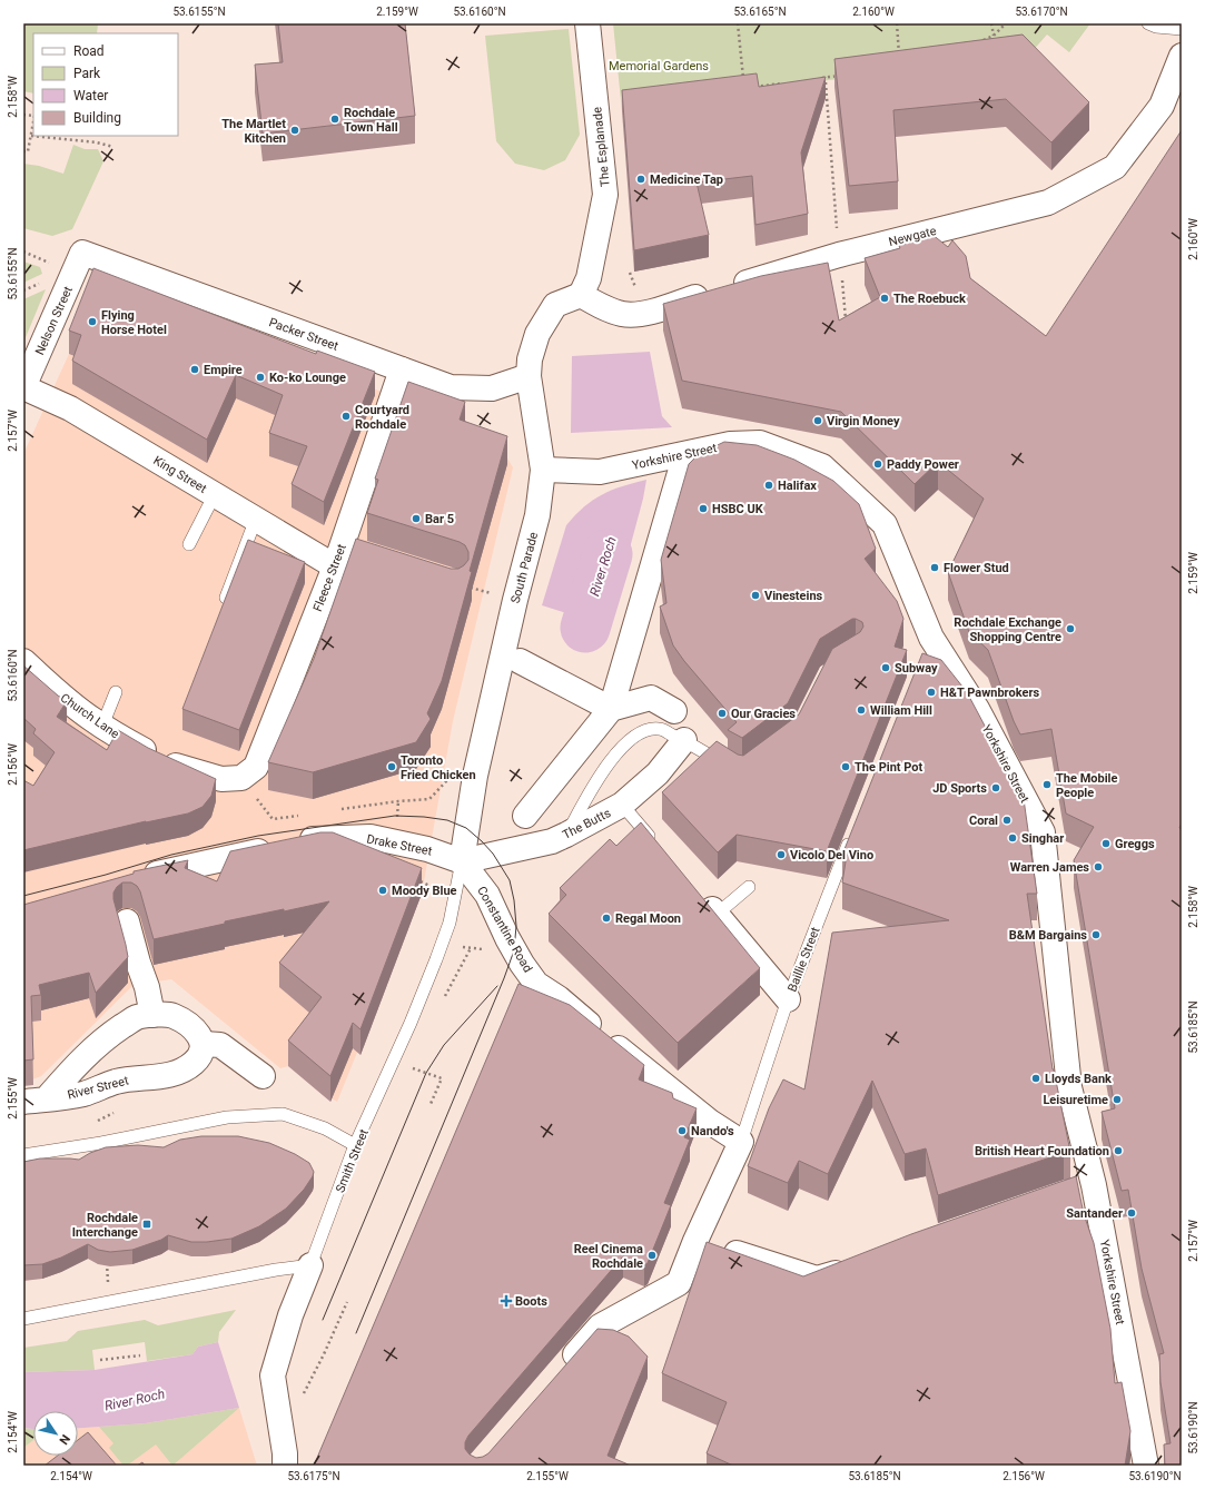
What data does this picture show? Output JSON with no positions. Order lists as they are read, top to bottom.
{
  "streets": {
    "street": [
      "The Esplanade",
      "Newgate",
      "Nelson Street",
      "Packer Street",
      "Yorkshire Street",
      "King Street",
      "South Parade",
      "Fleece Street",
      "Church Lane",
      "The Butts",
      "Drake Street",
      "Constantine Road",
      "Baillie Street",
      "River Street",
      "Smith Street"
    ]
  },
  "crossings": [
    ["The Esplanade", "Newgate"],
    ["The Esplanade", "South Parade"],
    ["Newgate", "South Parade"],
    ["Nelson Street", "Packer Street"],
    ["Nelson Street", "King Street"],
    ["Packer Street", "South Parade"],
    ["Packer Street", "Fleece Street"],
    ["Yorkshire Street", "South Parade"],
    ["King Street", "Fleece Street"],
    ["South Parade", "The Butts"],
    ["South Parade", "Drake Street"],
    ["South Parade", "Constantine Road"],
    ["South Parade", "Smith Street"],
    ["Fleece Street", "Church Lane"],
    ["The Butts", "Drake Street"],
    ["The Butts", "Constantine Road"],
    ["The Butts", "Smith Street"],
    ["Drake Street", "Constantine Road"],
    ["Drake Street", "Smith Street"],
    ["Constantine Road", "Baillie Street"],
    ["Constantine Road", "Smith Street"]
  ],
  "water": ["River Roch"],
  "parks": ["Memorial Gardens"],
  "places": {
    "other": [
      "Rochdale Town Hall",
      "The Martlet Kitchen",
      "Medicine Tap",
      "The Roebuck",
      "Flying Horse Hotel",
      "Empire",
      "Ko-ko Lounge",
      "Courtyard Rochdale",
      "Virgin Money",
      "Paddy Power",
      "Halifax",
      "HSBC UK",
      "Bar 5",
      "Flower Stud",
      "Vinesteins",
      "Rochdale Exchange Shopping Centre",
      "Subway",
      "H&T Pawnbrokers",
      "William Hill",
      "Our Gracies",
      "Toronto Fried Chicken",
      "The Pint Pot",
      "The Mobile People",
      "JD Sports",
      "Coral",
      "Singhar",
      "Greggs",
      "Vicolo Del Vino",
      "Warren James",
      "Moody Blue",
      "Regal Moon",
      "B&M Bargains",
      "Lloyds Bank",
      "Leisuretime",
      "Nando's",
      "British Heart Foundation",
      "Santander",
      "Reel Cinema Rochdale"
    ],
    "transit": ["Rochdale Interchange"],
    "health": ["Boots"]
  },
  "legend": [
    "Road",
    "Park",
    "Water",
    "Building"
  ],
  "north": "bottom right",
  "coordinates": [
    "53.6155°N",
    "2.159°W",
    "53.6160°N",
    "53.6165°N",
    "2.160°W",
    "53.6170°N",
    "2.158°W",
    "2.157°W",
    "2.156°W",
    "53.6185°N",
    "2.155°W",
    "53.6190°N",
    "2.154°W",
    "53.6175°N"
  ]
}
